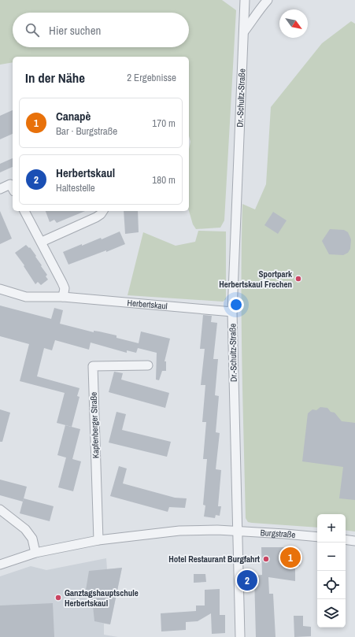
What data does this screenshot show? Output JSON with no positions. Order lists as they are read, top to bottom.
{
  "streets": {
    "street": [
      "Dr.-Schultz-Straße",
      "Herbertskaul",
      "Kapfenberger Straße",
      "Burgstraße"
    ]
  },
  "crossings": [
    ["Dr.-Schultz-Straße", "Herbertskaul"],
    ["Dr.-Schultz-Straße", "Burgstraße"]
  ],
  "places": ["Sportpark Herbertskaul Frechen", "Hotel Restaurant Burgfahrt", "Ganztagshauptschule Herbertskaul"],
  "north": "bottom right",
  "page": {
    "search": "Hier suchen",
    "heading": ["In der Nähe", "2 Ergebnisse"],
    "list": [
      {
        "mark": "1",
        "name": "Canapè",
        "note": "Bar · Burgstraße",
        "value": "170 m"
      },
      {
        "mark": "2",
        "name": "Herbertskaul",
        "note": "Haltestelle",
        "value": "180 m"
      }
    ],
    "map_buttons": ["+", "−"],
    "pins": ["1", "2"]
  }
}
